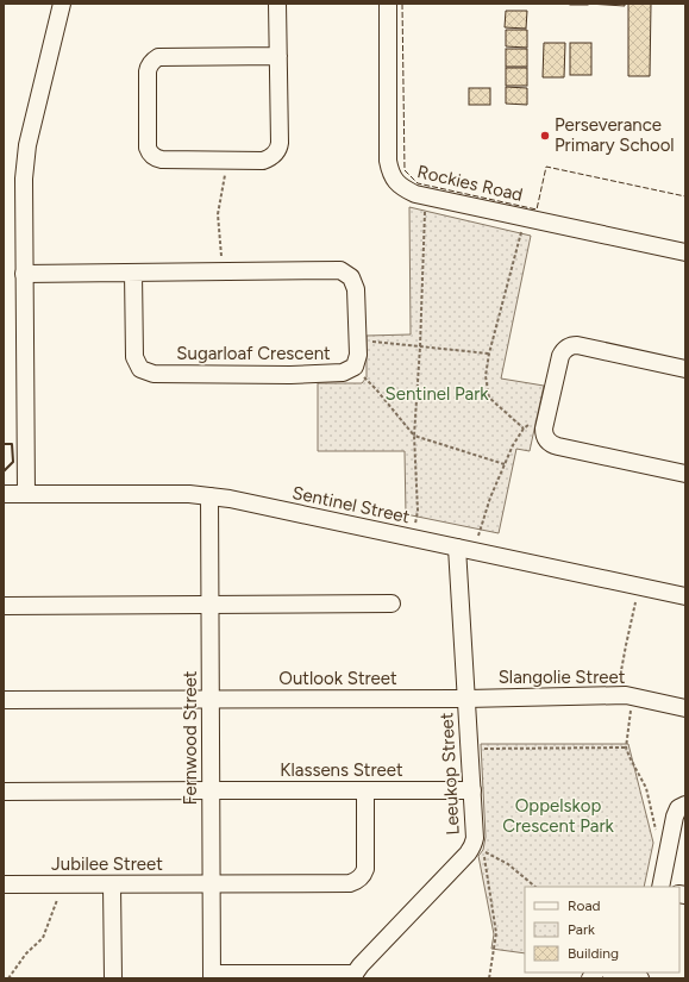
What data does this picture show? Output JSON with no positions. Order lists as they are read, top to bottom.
{
  "streets": {
    "street": [
      "Rockies Road",
      "Sugarloaf Crescent",
      "Sentinel Street",
      "Slangolie Street",
      "Outlook Street",
      "Fernwood Street",
      "Klassens Street",
      "Leeukop Street",
      "Jubilee Street"
    ]
  },
  "crossings": [
    ["Sentinel Street", "Fernwood Street"],
    ["Sentinel Street", "Leeukop Street"],
    ["Slangolie Street", "Outlook Street"],
    ["Slangolie Street", "Leeukop Street"],
    ["Outlook Street", "Fernwood Street"],
    ["Outlook Street", "Leeukop Street"],
    ["Fernwood Street", "Klassens Street"],
    ["Fernwood Street", "Jubilee Street"],
    ["Klassens Street", "Leeukop Street"],
    ["Klassens Street", "Jubilee Street"]
  ],
  "parks": ["Sentinel Park", "Oppelskop Crescent Park"],
  "places": ["Perseverance Primary School"],
  "legend": ["Road", "Park", "Building"]
}
